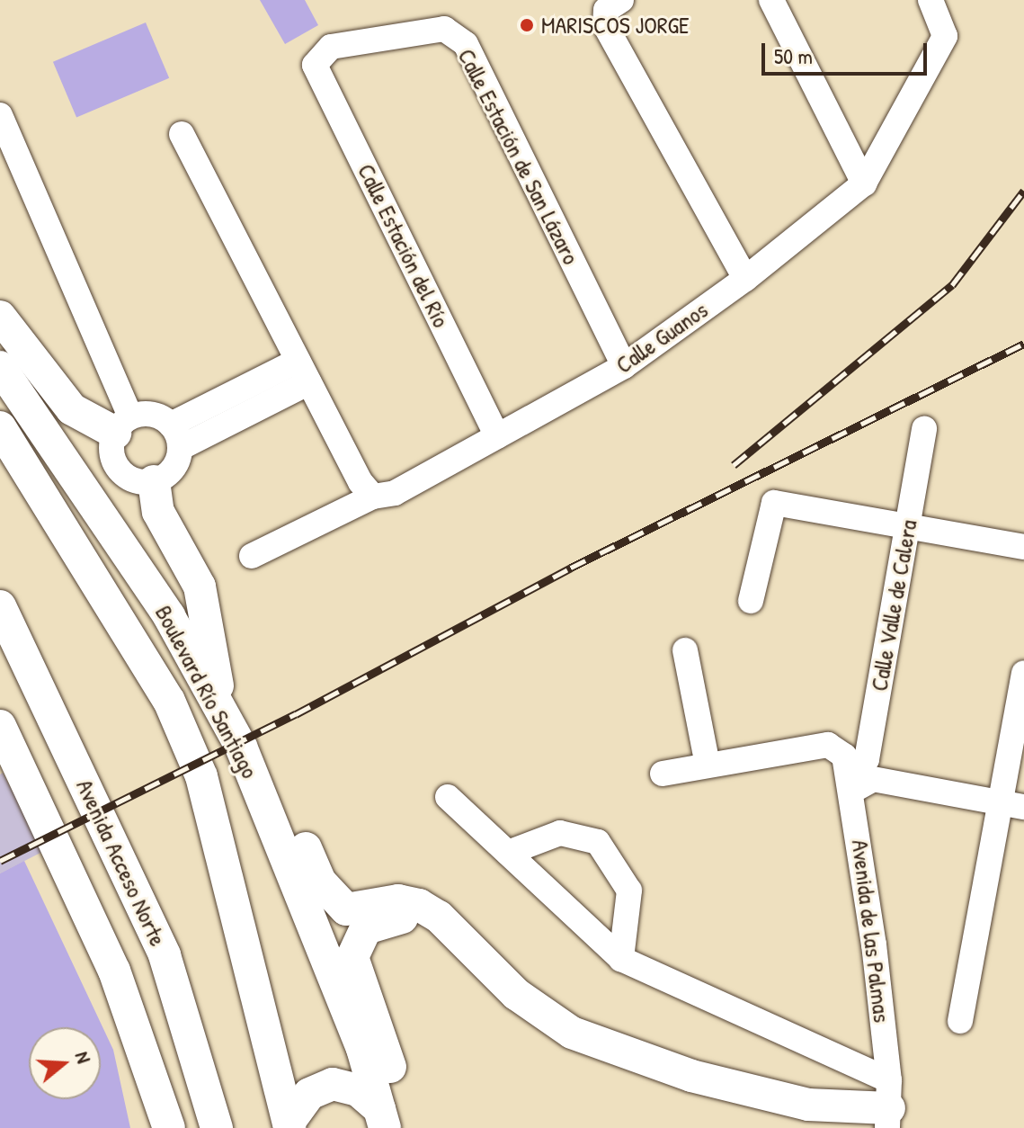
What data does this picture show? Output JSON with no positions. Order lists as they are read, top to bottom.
{
  "streets": {
    "main road": ["Boulevard Río Santiago", "Avenida Acceso Norte"],
    "street": [
      "Calle Estación de San Lázaro",
      "Calle Estación del Río",
      "Calle Guanos",
      "Calle Valle de Calera",
      "Avenida de las Palmas"
    ]
  },
  "crossings": [
    ["Calle Estación de San Lázaro", "Calle Estación del Río"],
    ["Calle Estación de San Lázaro", "Calle Guanos"],
    ["Calle Estación del Río", "Calle Guanos"],
    ["Calle Valle de Calera", "Avenida de las Palmas"]
  ],
  "places": ["MARISCOS JORGE"],
  "scale_bar": "50 m",
  "north": "right"
}
